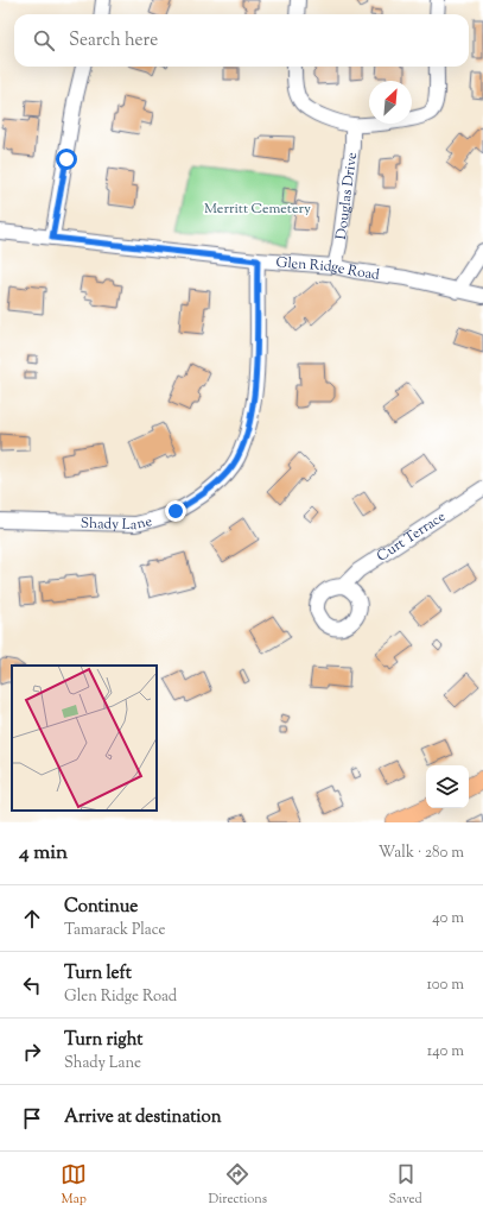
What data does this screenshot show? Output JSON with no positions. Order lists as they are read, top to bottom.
{
  "streets": {
    "street": [
      "Douglas Drive",
      "Glen Ridge Road",
      "Shady Lane",
      "Curt Terrace"
    ]
  },
  "crossings": [
    ["Douglas Drive", "Glen Ridge Road"],
    ["Glen Ridge Road", "Shady Lane"]
  ],
  "parks": ["Merritt Cemetery"],
  "north": "top right",
  "page": {
    "search": "Search here",
    "heading": ["4 min", "Walk · 280 m"],
    "list": [
      ["Continue", "Tamarack Place", "40 m"],
      ["Turn left", "Glen Ridge Road", "100 m"],
      ["Turn right", "Shady Lane", "140 m"],
      "Arrive at destination"
    ],
    "nav": ["Map", "Directions", "Saved"]
  }
}
